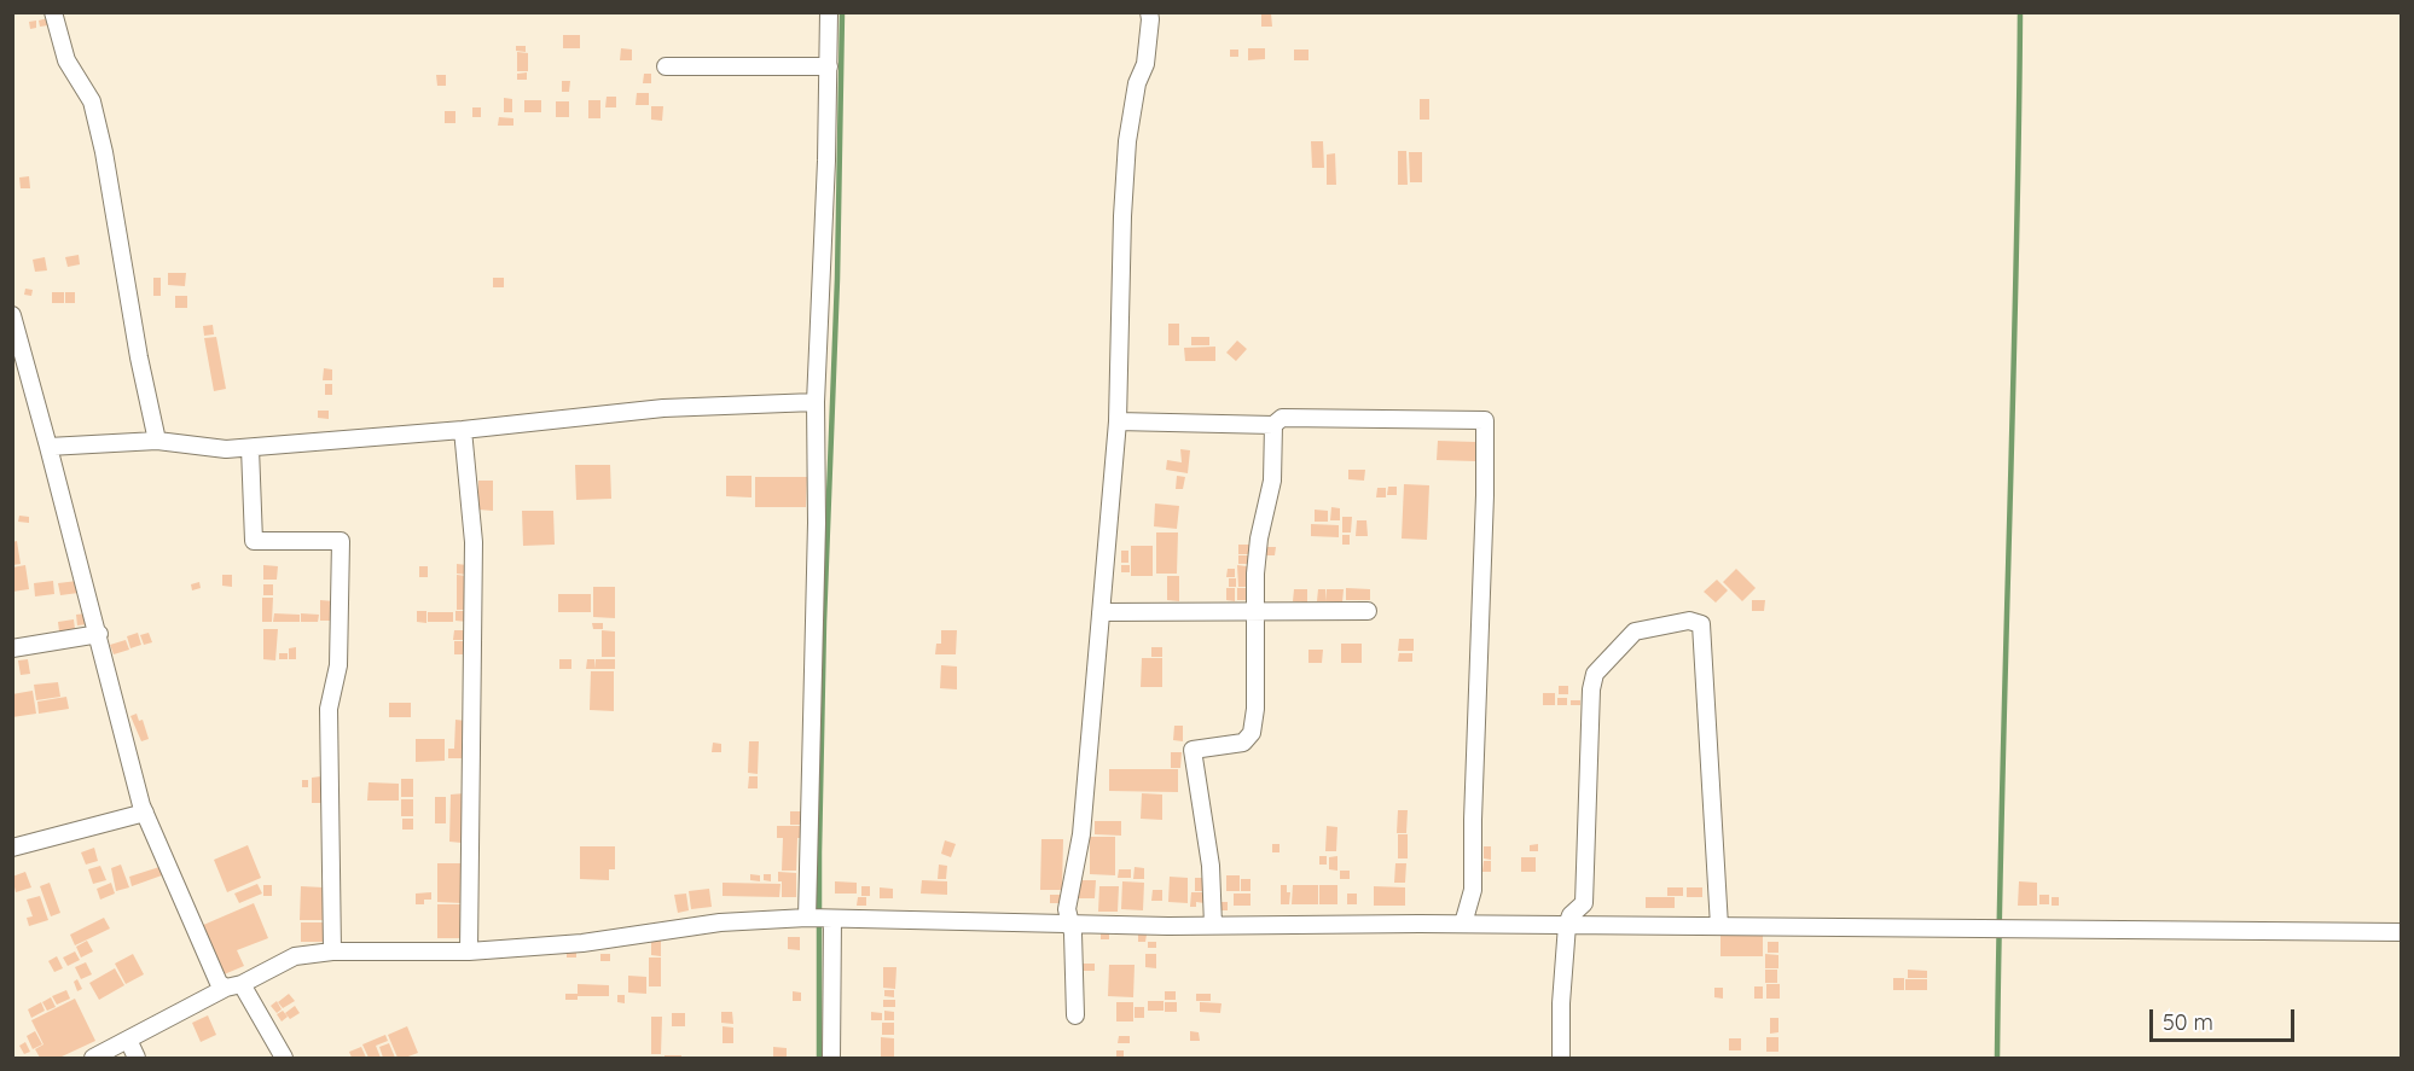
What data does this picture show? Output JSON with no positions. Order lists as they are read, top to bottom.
{
  "scale_bar": "50 m"
}
